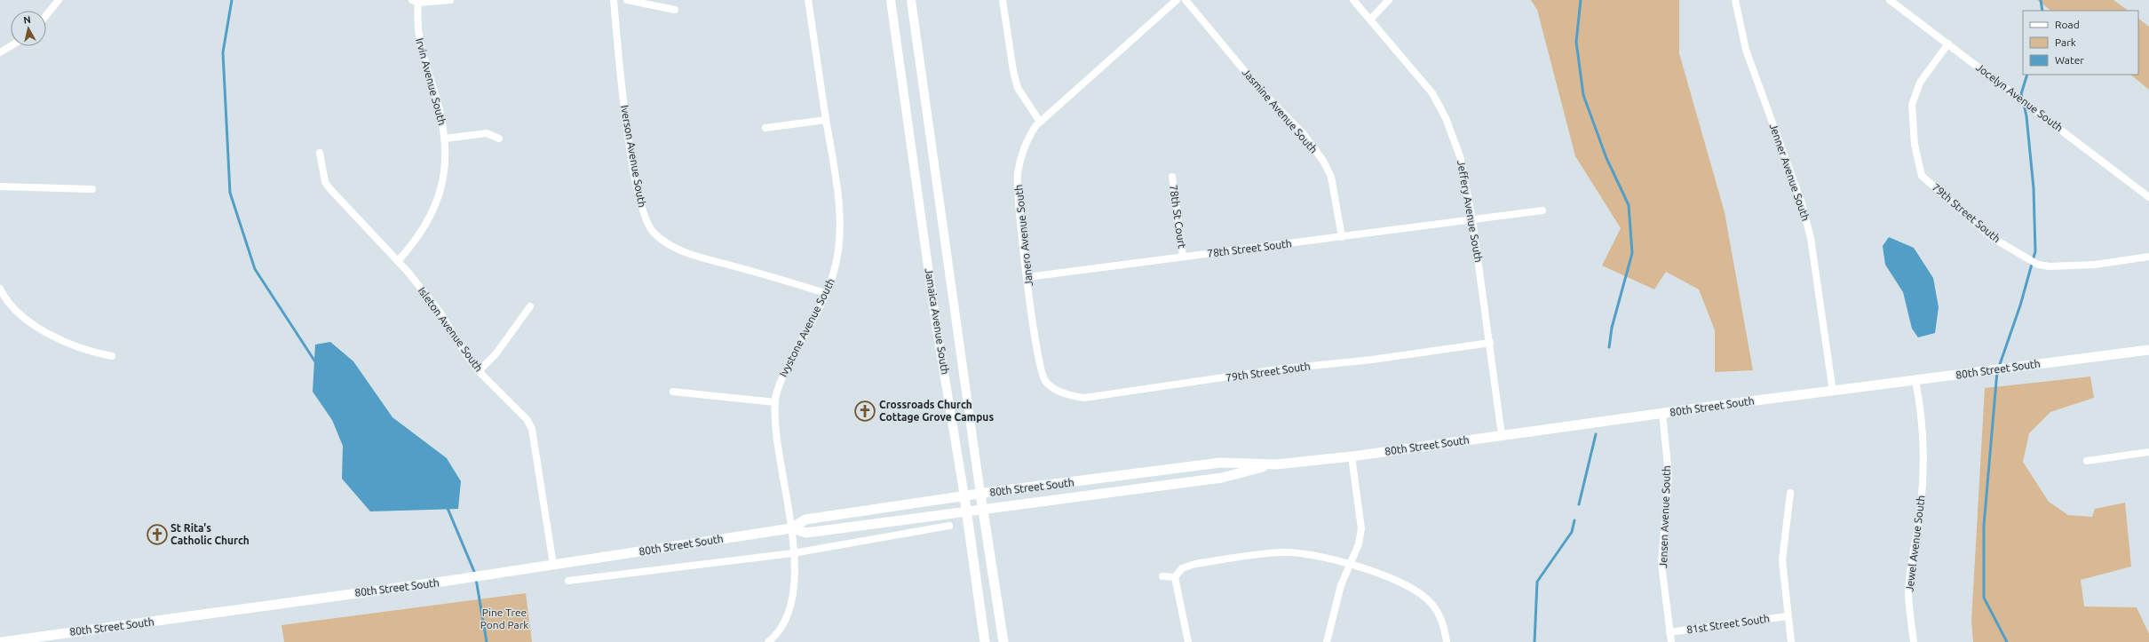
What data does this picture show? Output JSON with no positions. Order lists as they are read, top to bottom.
{
  "streets": {
    "main road": ["Jamaica Avenue South", "80th Street South"],
    "street": [
      "Irvin Avenue South",
      "Jocelyn Avenue South",
      "Jasmine Avenue South",
      "Iverson Avenue South",
      "Jenner Avenue South",
      "Jeffery Avenue South",
      "79th Street South",
      "78th St Court",
      "Janero Avenue South",
      "78th Street South",
      "Ivystone Avenue South",
      "Isleton Avenue South",
      "Jensen Avenue South",
      "Jewel Avenue South",
      "81st Street South"
    ]
  },
  "crossings": [
    ["Irvin Avenue South", "Isleton Avenue South"],
    ["Jocelyn Avenue South", "79th Street South"],
    ["Jasmine Avenue South", "78th Street South"],
    ["Iverson Avenue South", "Ivystone Avenue South"],
    ["Jenner Avenue South", "80th Street South"],
    ["Jeffery Avenue South", "79th Street South"],
    ["Jeffery Avenue South", "78th Street South"],
    ["Jeffery Avenue South", "80th Street South"],
    ["79th Street South", "Janero Avenue South"],
    ["78th St Court", "78th Street South"],
    ["Janero Avenue South", "78th Street South"],
    ["Jamaica Avenue South", "80th Street South"],
    ["Ivystone Avenue South", "80th Street South"],
    ["Isleton Avenue South", "80th Street South"],
    ["80th Street South", "Jensen Avenue South"],
    ["80th Street South", "Jewel Avenue South"],
    ["Jensen Avenue South", "81st Street South"]
  ],
  "parks": ["Pine Tree Pond Park"],
  "places": {
    "church": ["Crossroads Church Cottage Grove Campus", "St Rita's Catholic Church"]
  },
  "legend": ["Road", "Park", "Water"],
  "north": "top"
}
